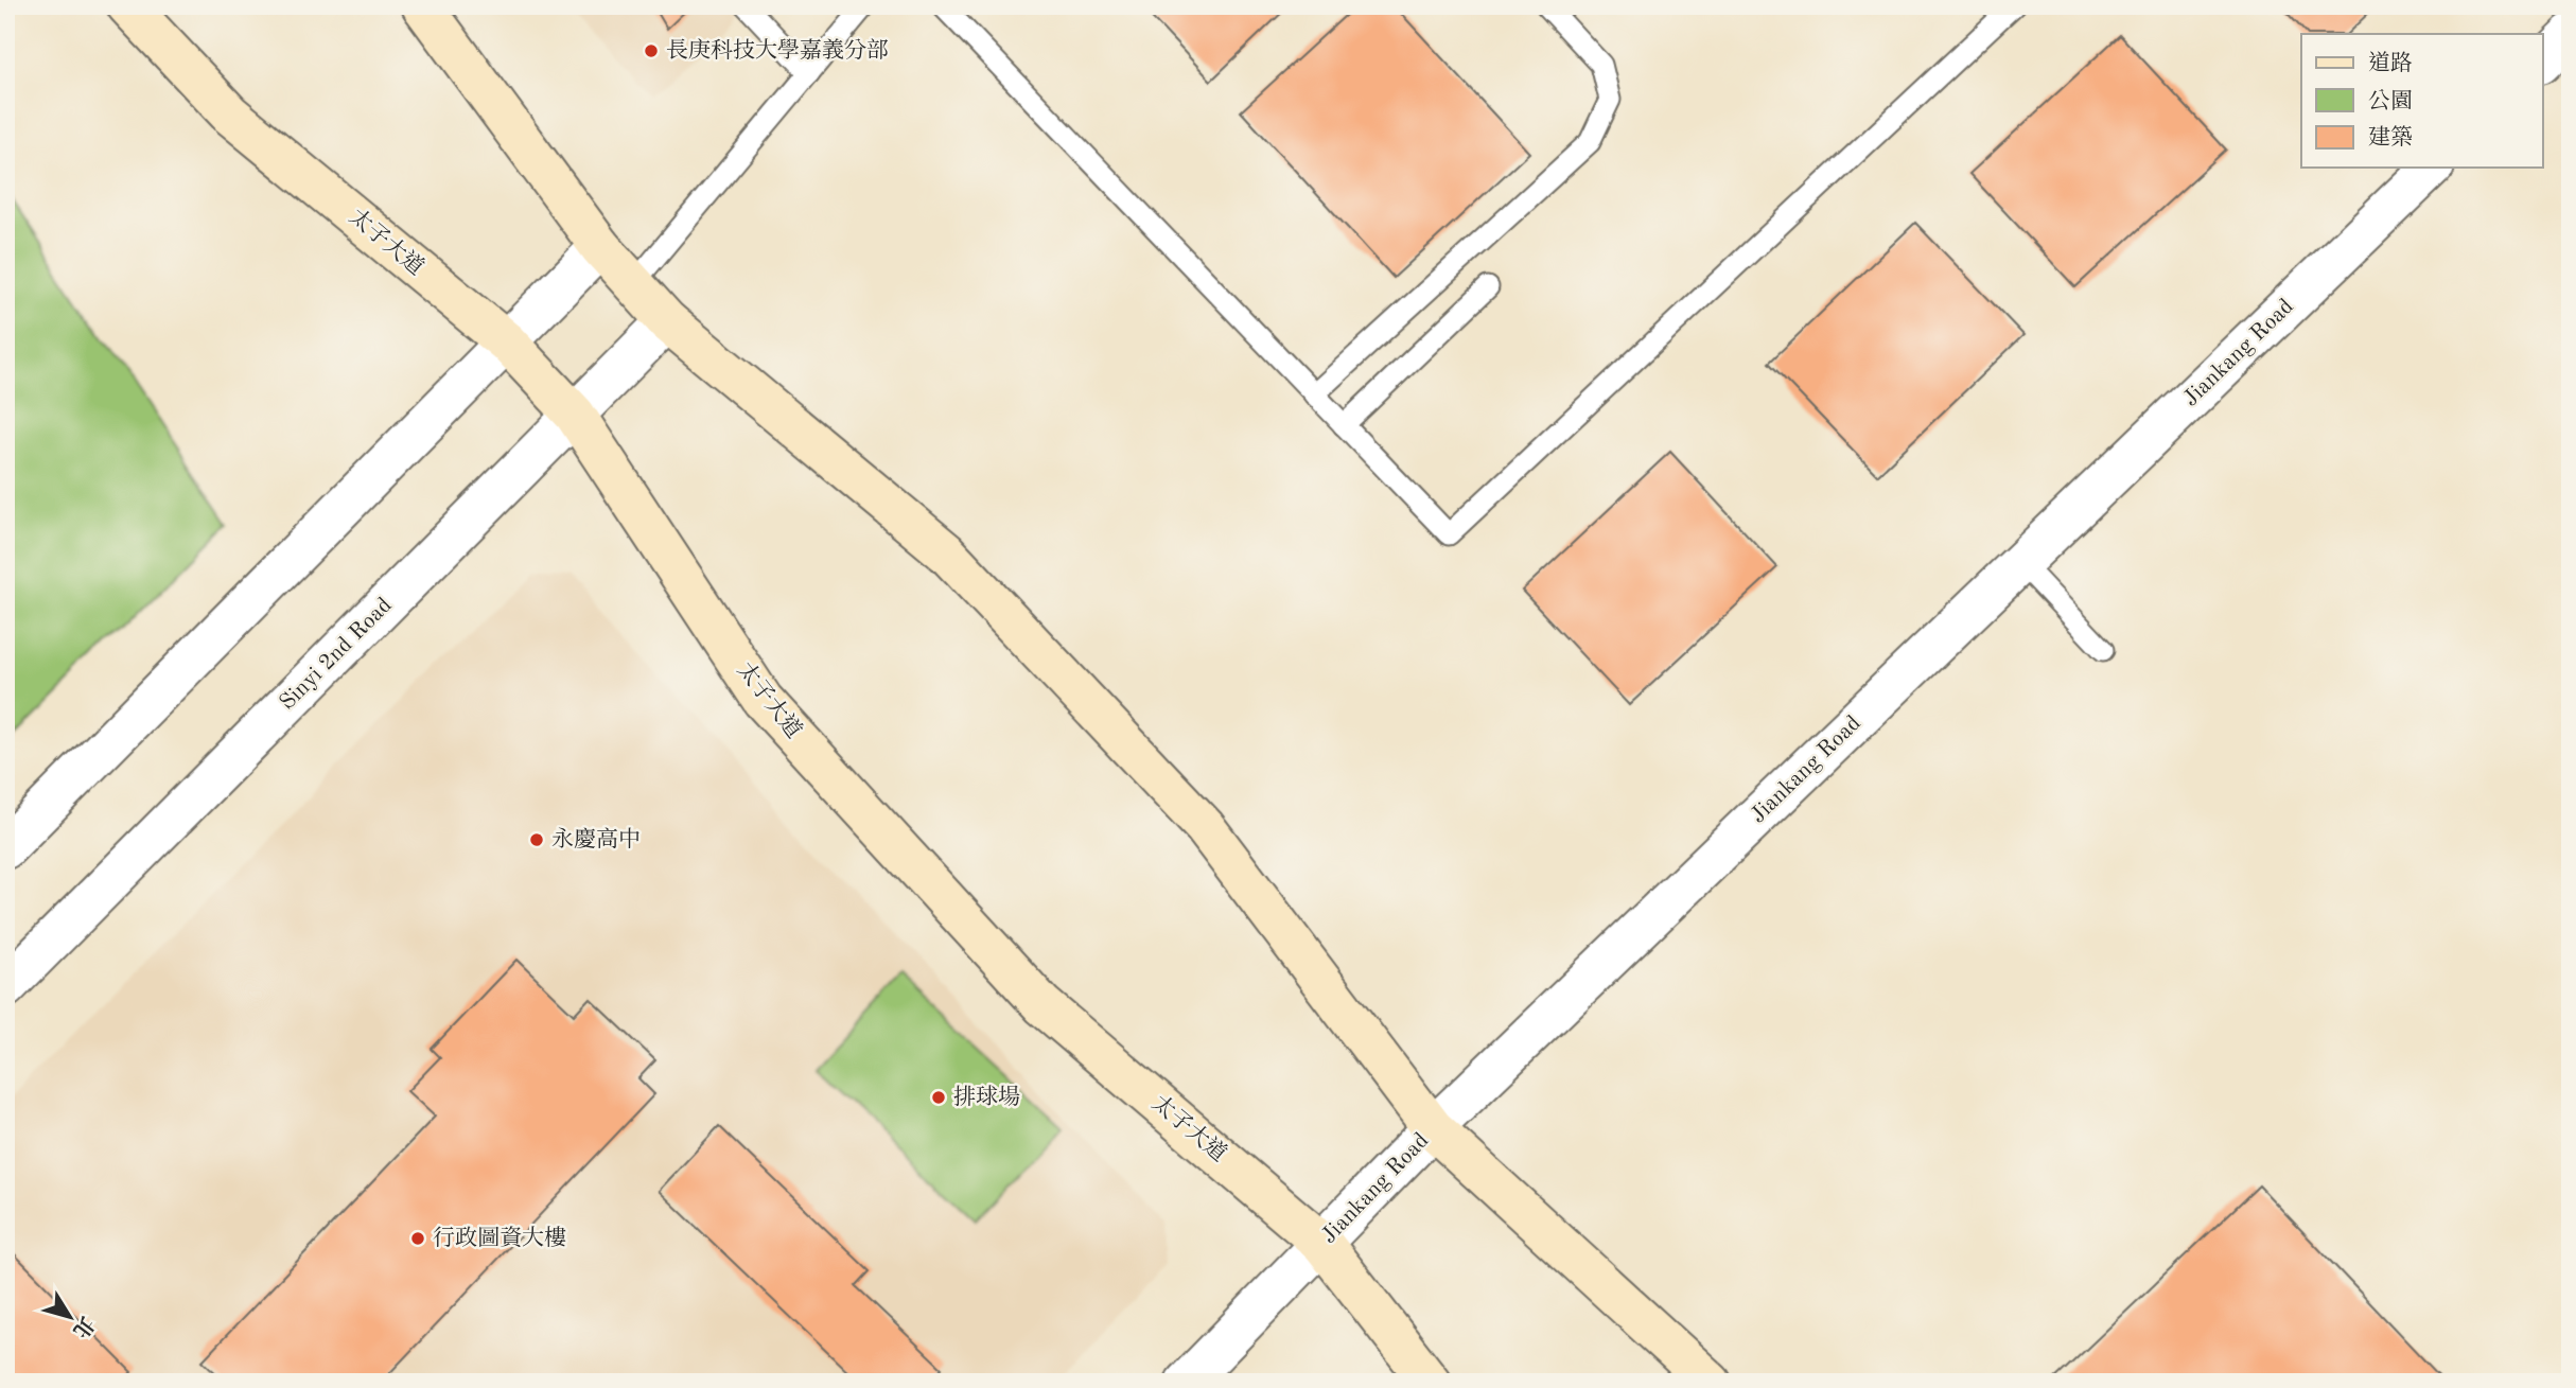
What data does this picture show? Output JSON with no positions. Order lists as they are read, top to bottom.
{
  "streets": {
    "street": ["太子大道", "Jiankang Road", "Sinyi 2nd Road"]
  },
  "crossings": [
    ["太子大道", "Jiankang Road"],
    ["太子大道", "Sinyi 2nd Road"]
  ],
  "places": [
    "長庚科技大學嘉義分部",
    "永慶高中",
    "排球場",
    "行政圖資大樓"
  ],
  "legend": ["道路", "公園", "建築"],
  "north": "bottom right"
}
